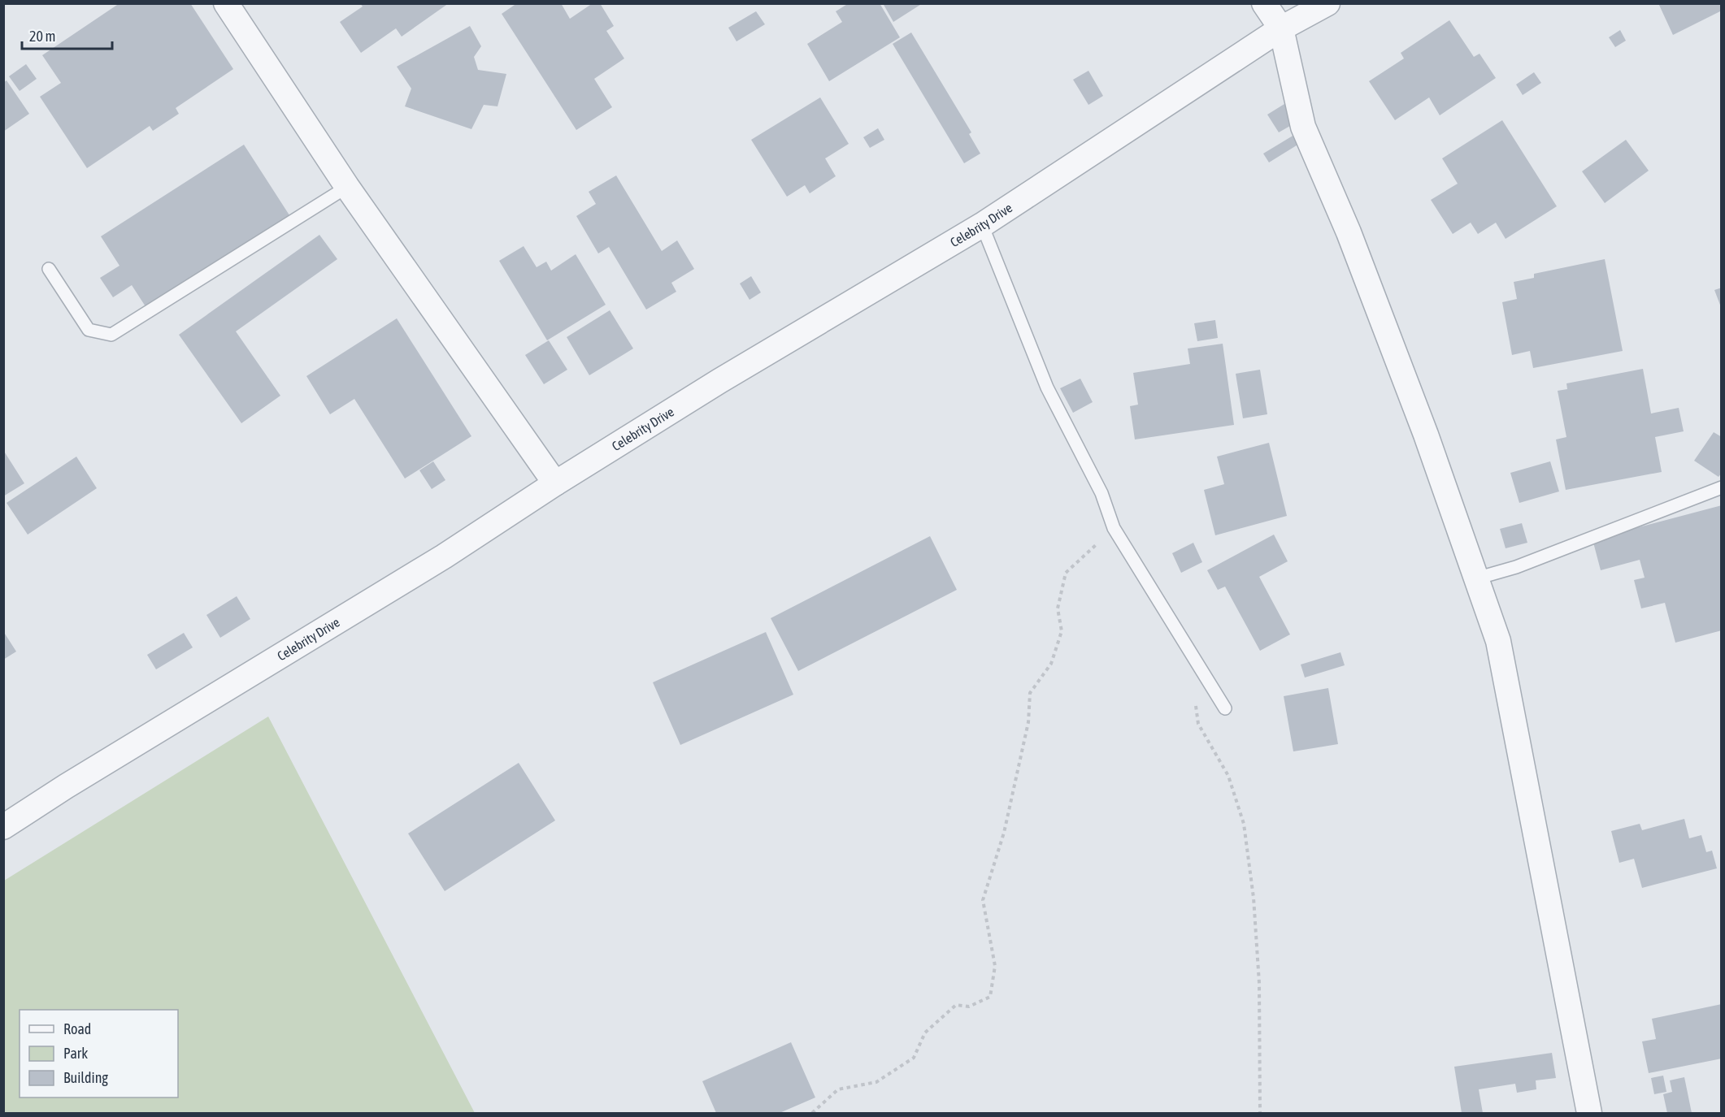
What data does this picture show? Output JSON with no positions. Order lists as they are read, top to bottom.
{
  "streets": {
    "street": ["Celebrity Drive"]
  },
  "legend": ["Road", "Park", "Building"],
  "scale_bar": "20 m"
}
